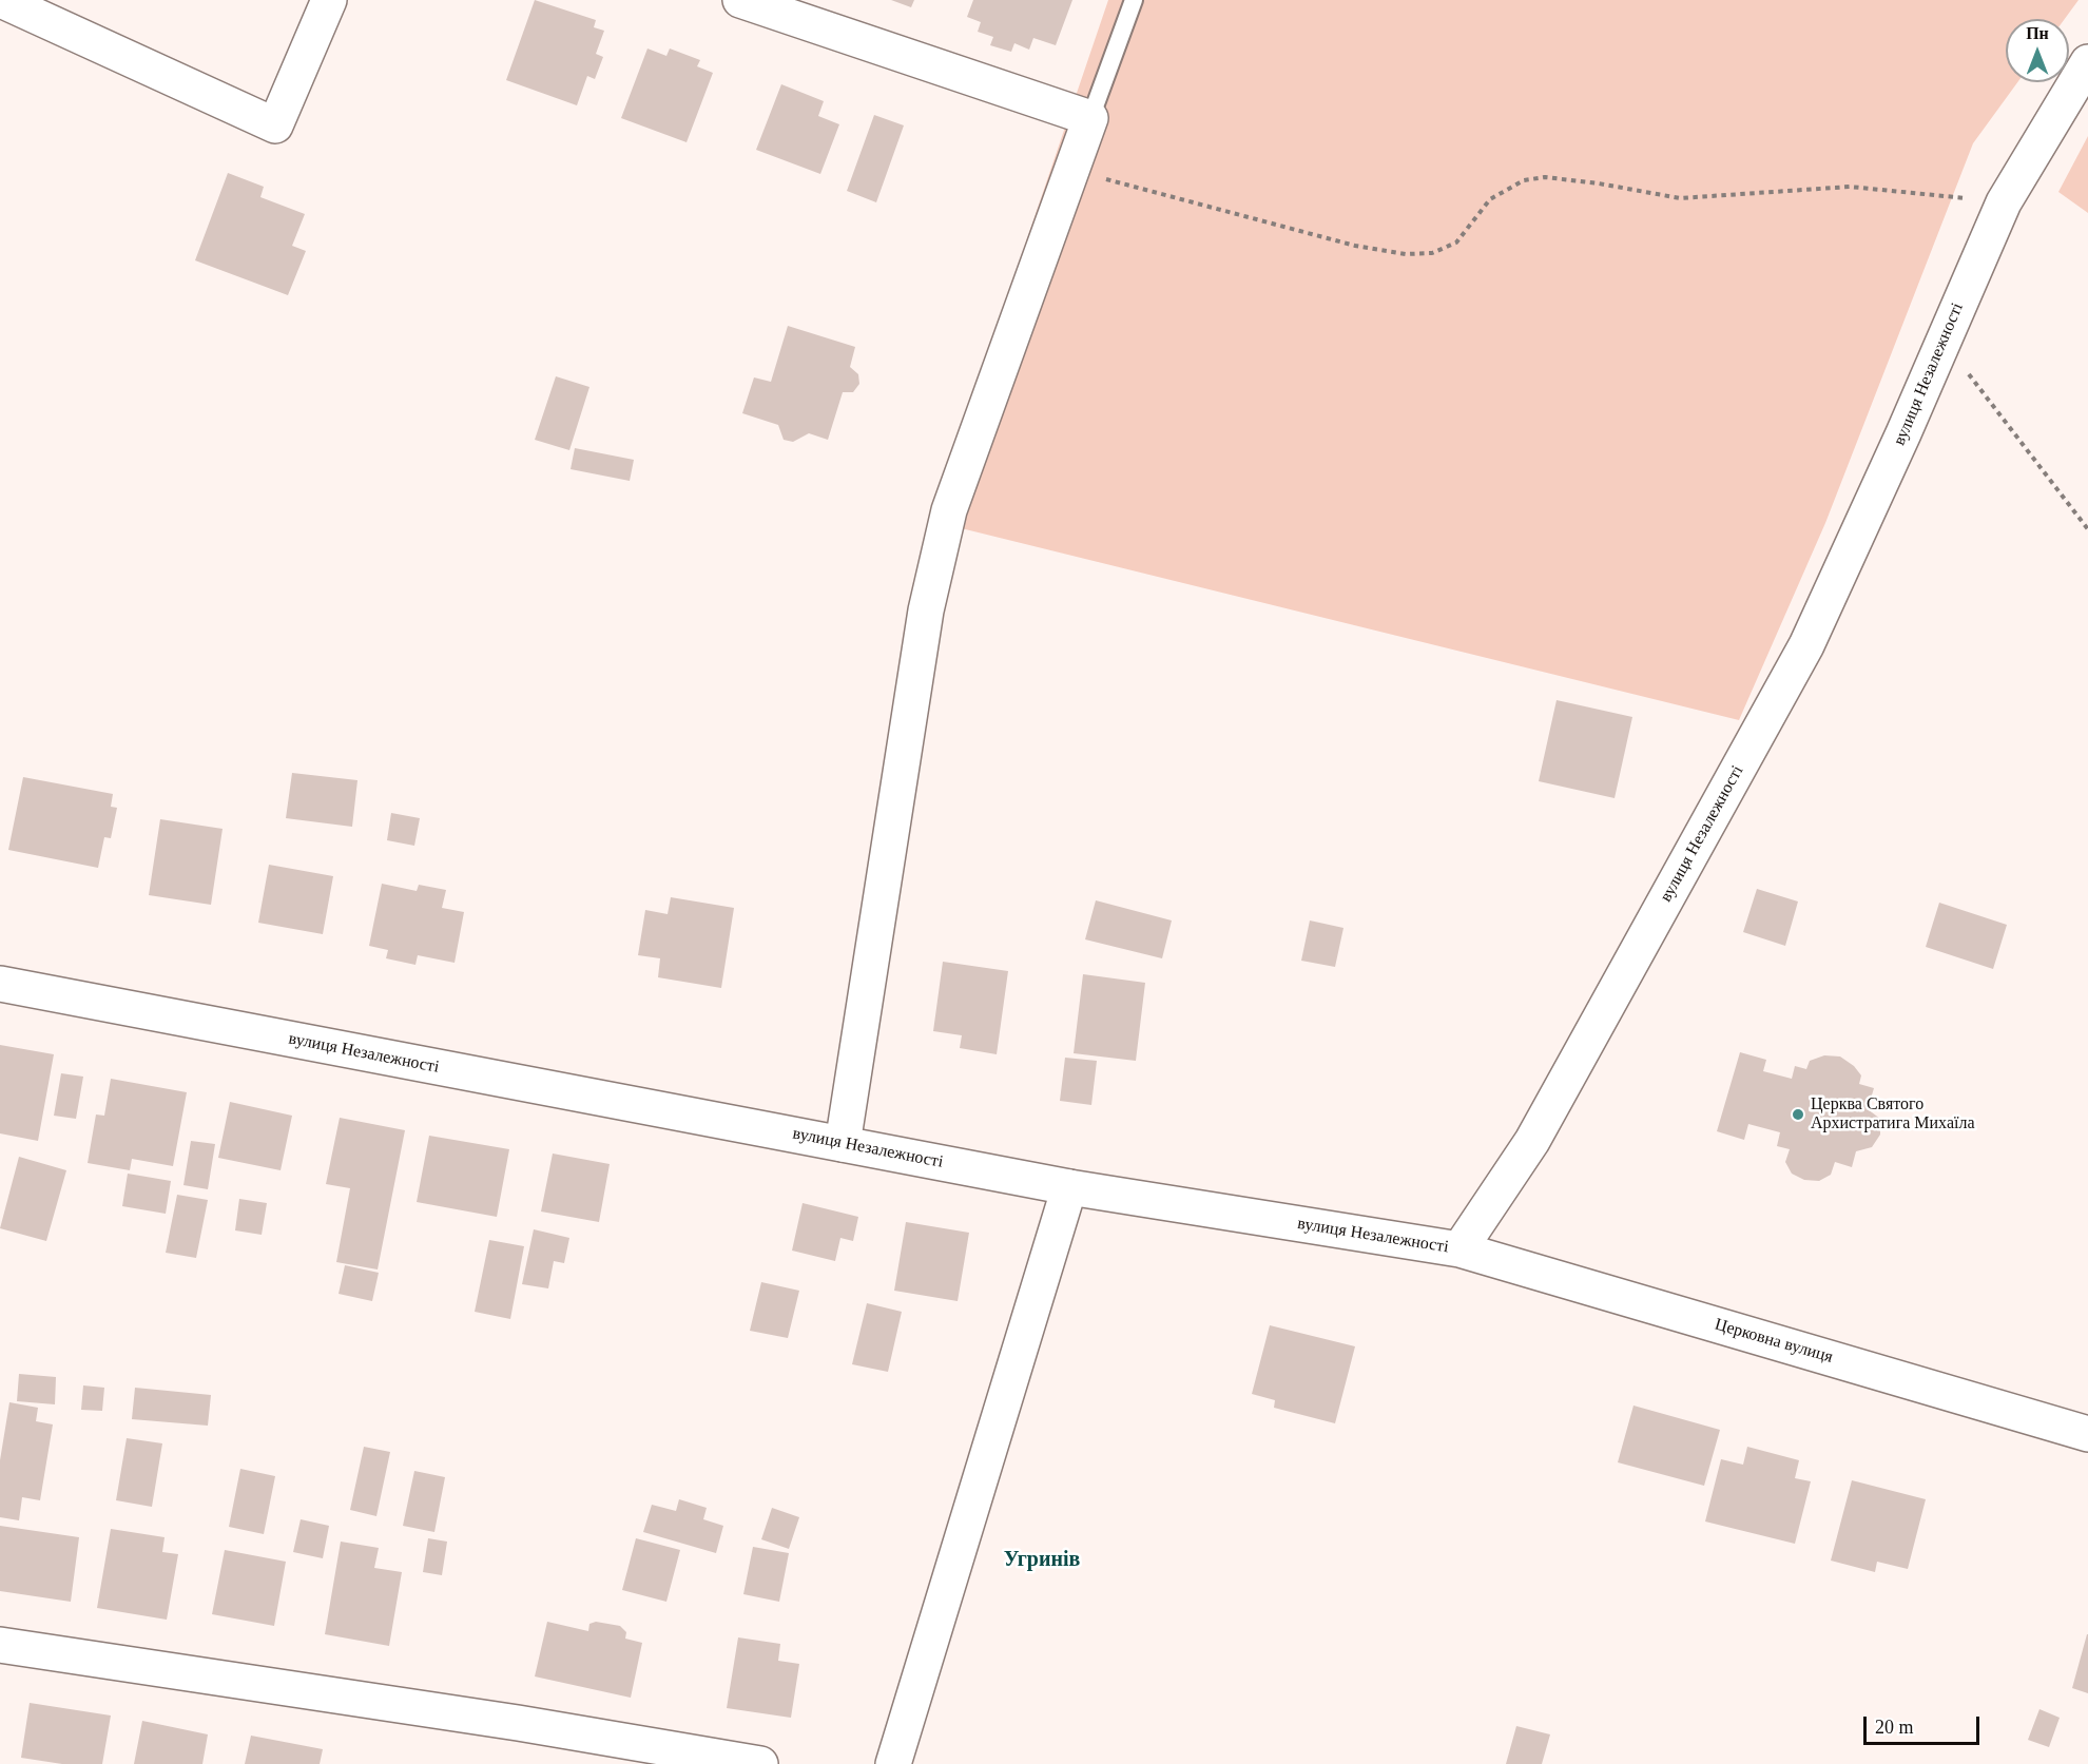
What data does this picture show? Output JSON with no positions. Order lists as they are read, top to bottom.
{
  "streets": {
    "street": ["вулиця Незалежності", "Церковна вулиця"]
  },
  "crossings": [
    ["вулиця Незалежності", "Церковна вулиця"]
  ],
  "districts": ["Угринів"],
  "places": ["Церква Святого Архистратига Михаїла"],
  "scale_bar": "20 m",
  "north": "top"
}
